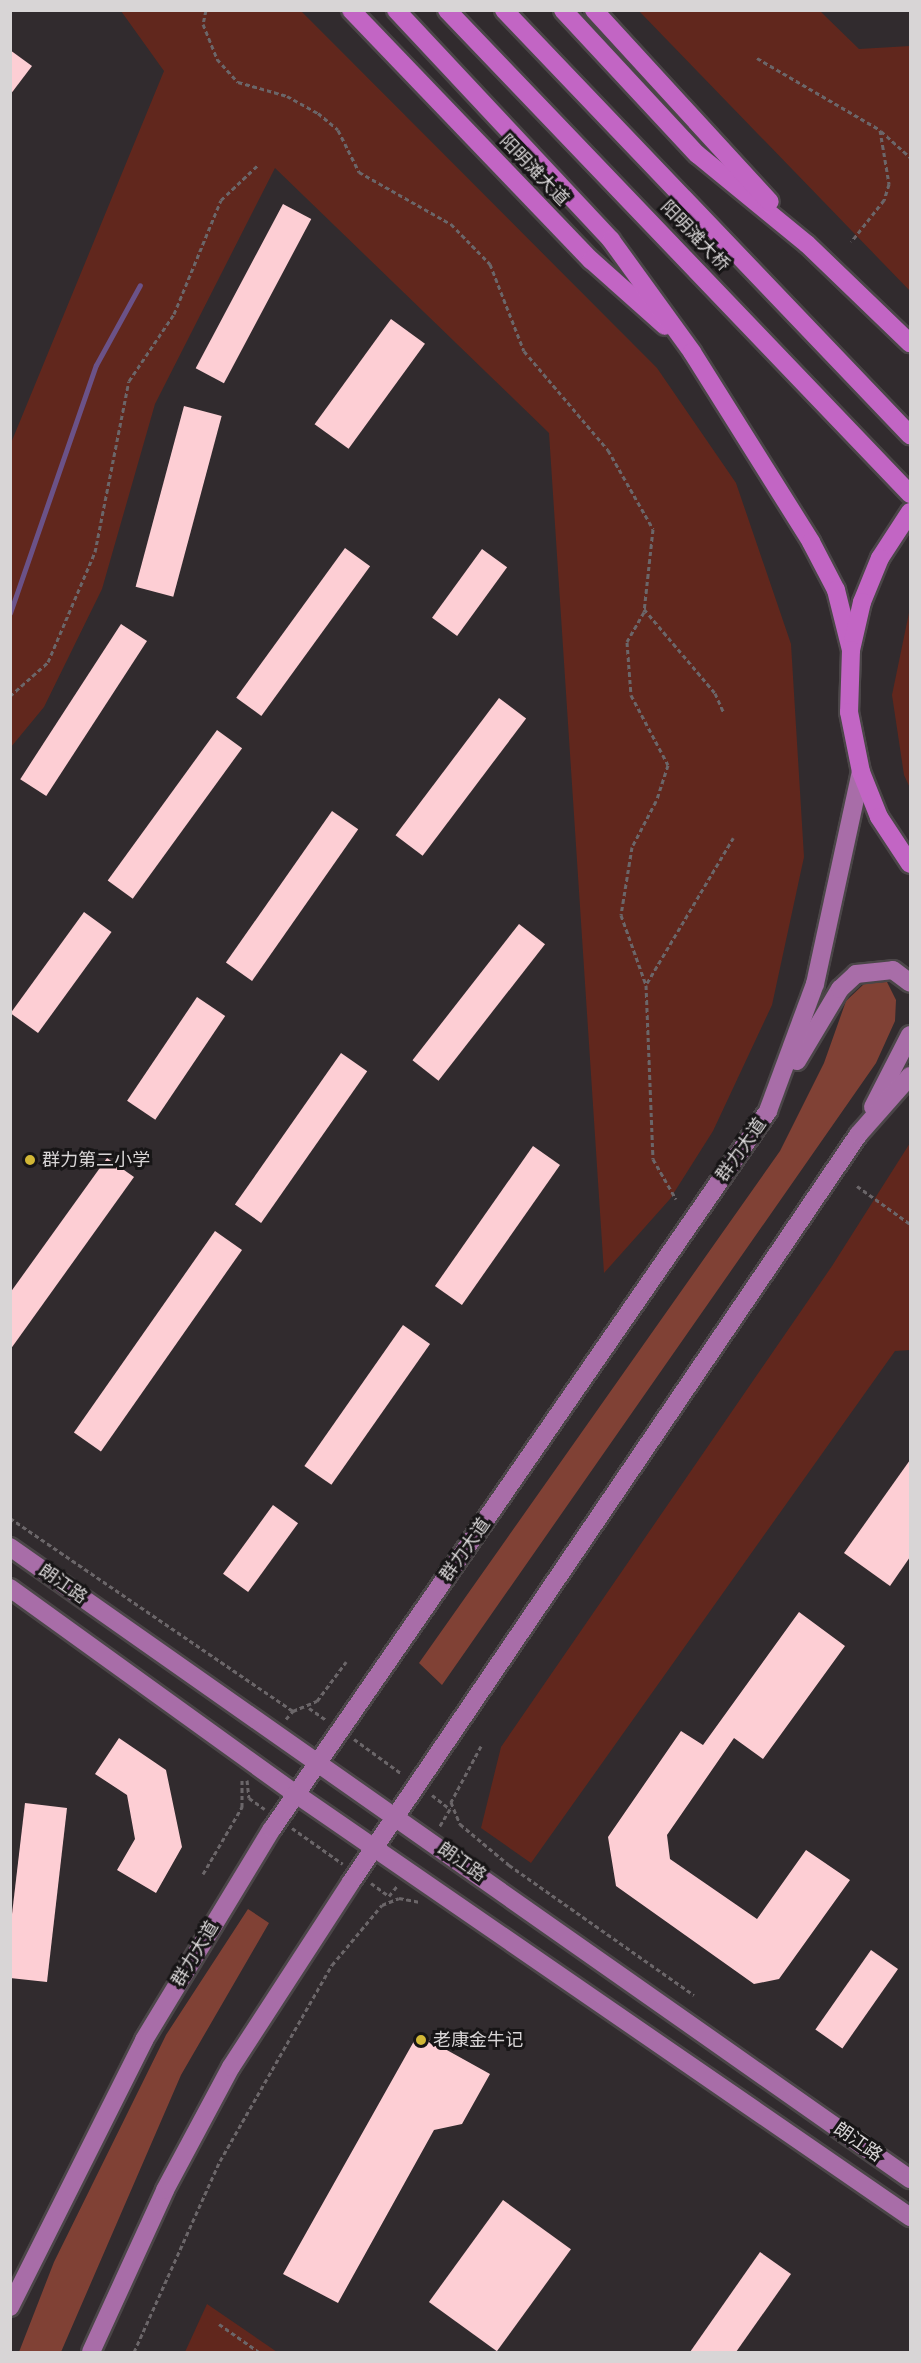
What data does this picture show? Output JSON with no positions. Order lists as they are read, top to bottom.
{
  "streets": {
    "highway": ["阳明滩大道", "阳明滩大桥"],
    "main road": ["群力大道", "朗江路"]
  },
  "crossings": [
    ["群力大道", "朗江路"]
  ],
  "places": ["群力第二小学", "老康金牛记"]
}
